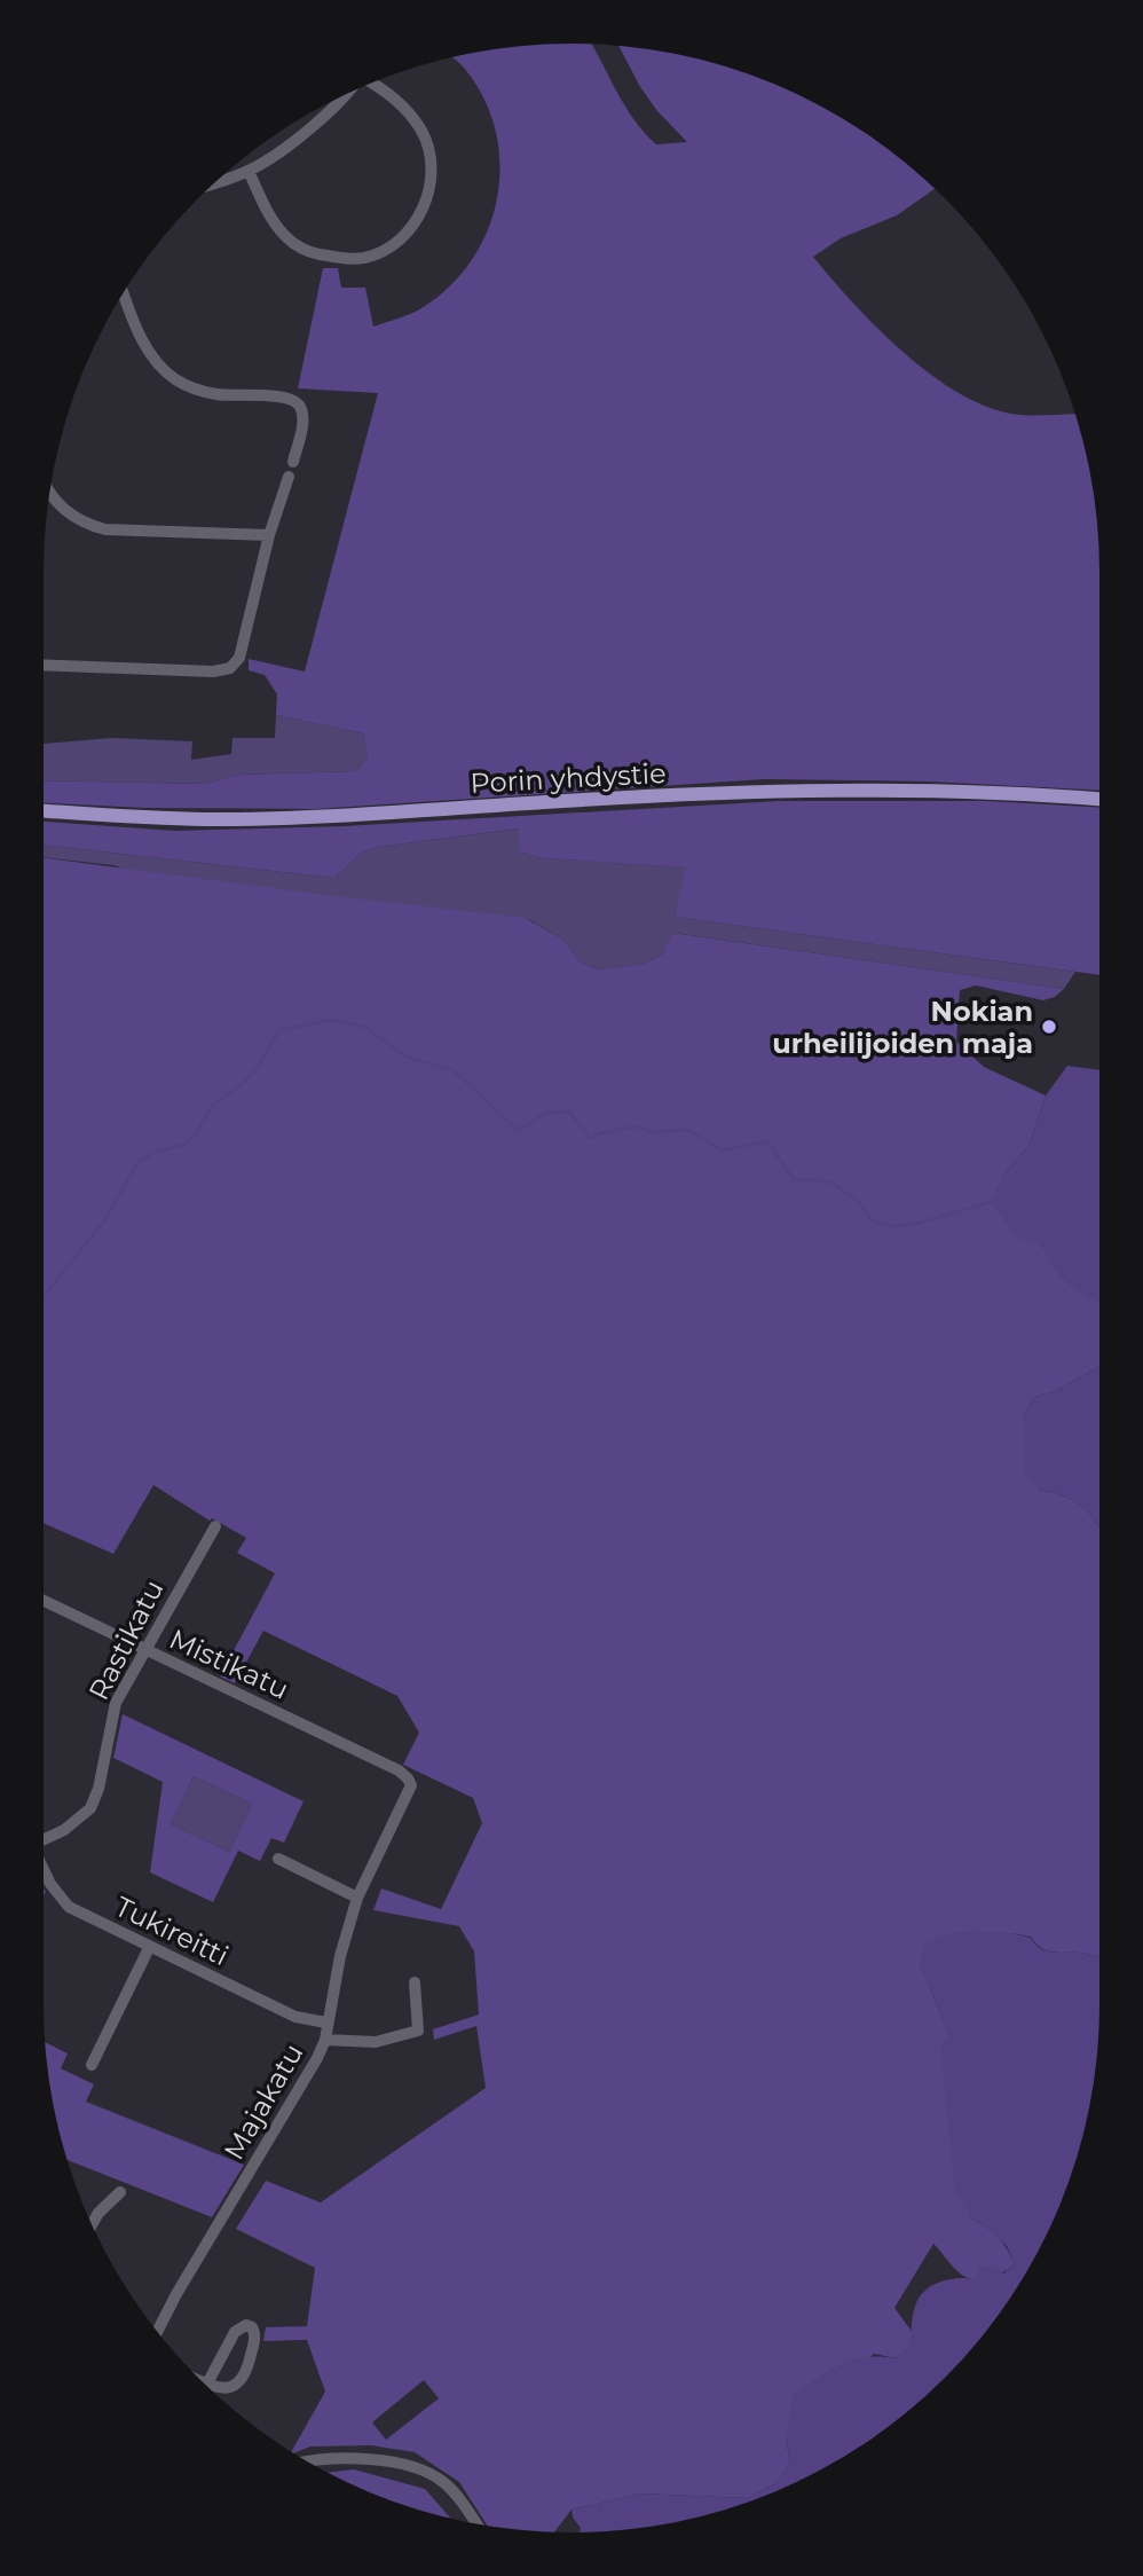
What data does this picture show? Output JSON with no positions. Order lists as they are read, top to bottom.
{
  "streets": {
    "main road": ["Porin yhdystie"],
    "street": [
      "Rastikatu",
      "Mistikatu",
      "Tukireitti",
      "Majakatu"
    ]
  },
  "crossings": [
    ["Rastikatu", "Mistikatu"],
    ["Mistikatu", "Majakatu"],
    ["Tukireitti", "Majakatu"]
  ],
  "places": ["Nokian urheilijoiden maja"]
}
